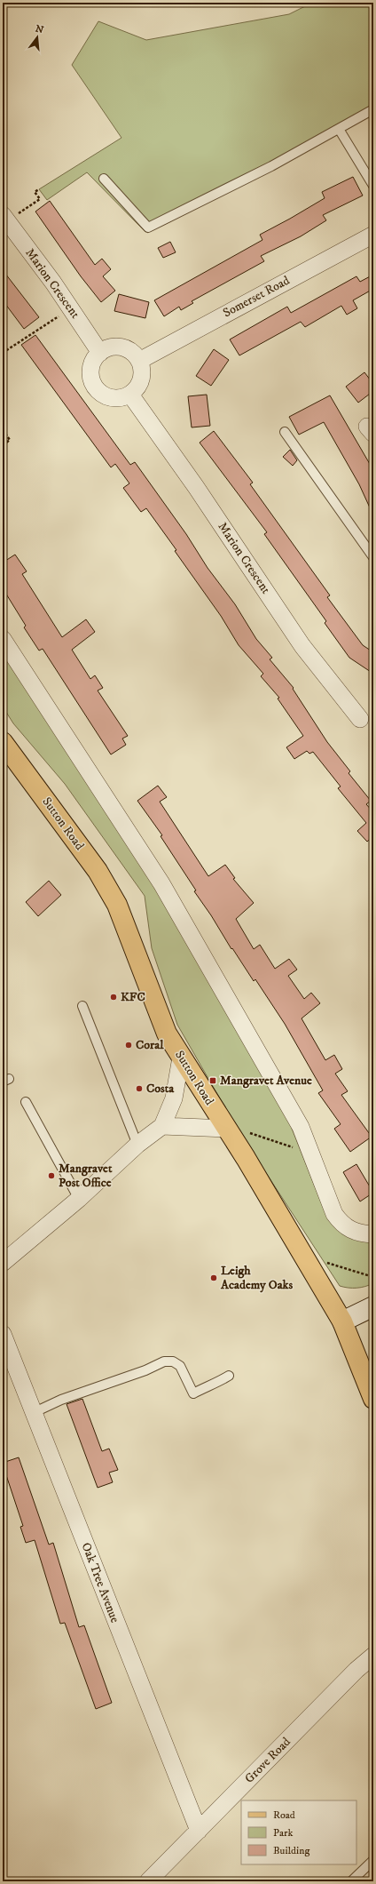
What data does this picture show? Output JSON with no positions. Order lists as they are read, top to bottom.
{
  "streets": {
    "main road": ["Sutton Road"],
    "street": [
      "Marion Crescent",
      "Somerset Road",
      "Oak Tree Avenue",
      "Grove Road"
    ]
  },
  "crossings": [
    ["Marion Crescent", "Somerset Road"],
    ["Oak Tree Avenue", "Grove Road"]
  ],
  "places": {
    "other": [
      "KFC",
      "Coral",
      "Costa",
      "Mangravet Post Office",
      "Leigh Academy Oaks"
    ],
    "transit": ["Mangravet Avenue"]
  },
  "legend": ["Road", "Park", "Building"],
  "north": "top"
}
